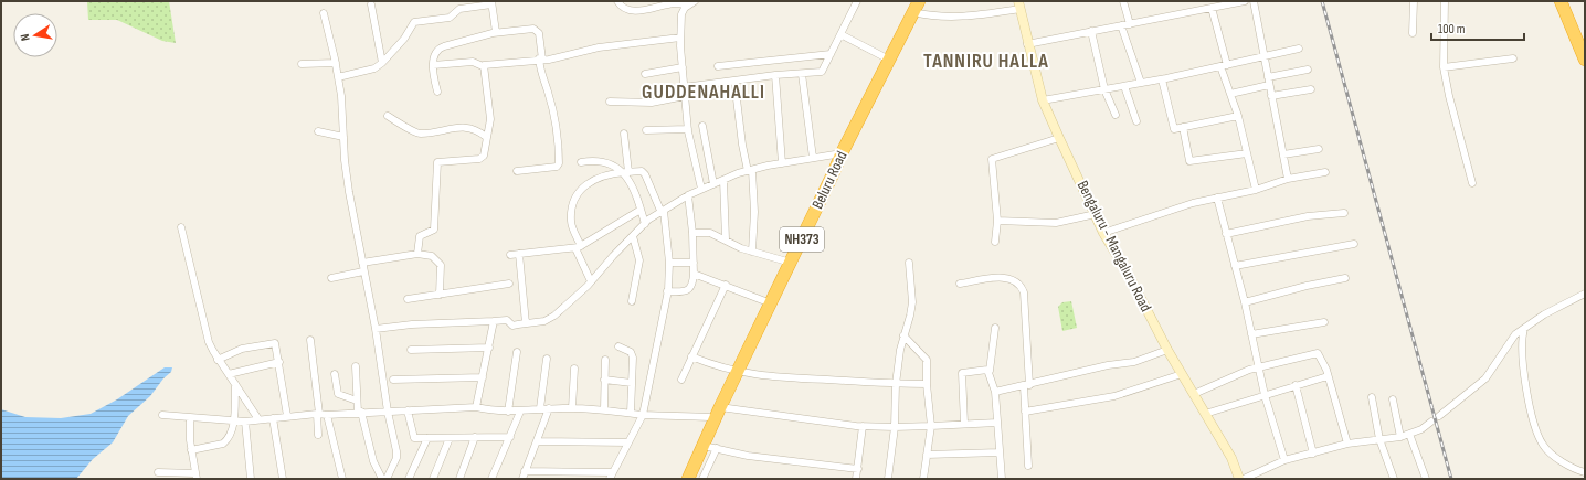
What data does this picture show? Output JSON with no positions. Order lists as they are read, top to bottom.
{
  "streets": {
    "highway": ["Beluru Road", "NH373"],
    "street": ["Bengaluru - Mangaluru Road"]
  },
  "districts": ["TANNIRU HALLA", "GUDDENAHALLI"],
  "scale_bar": "100 m",
  "north": "left"
}
